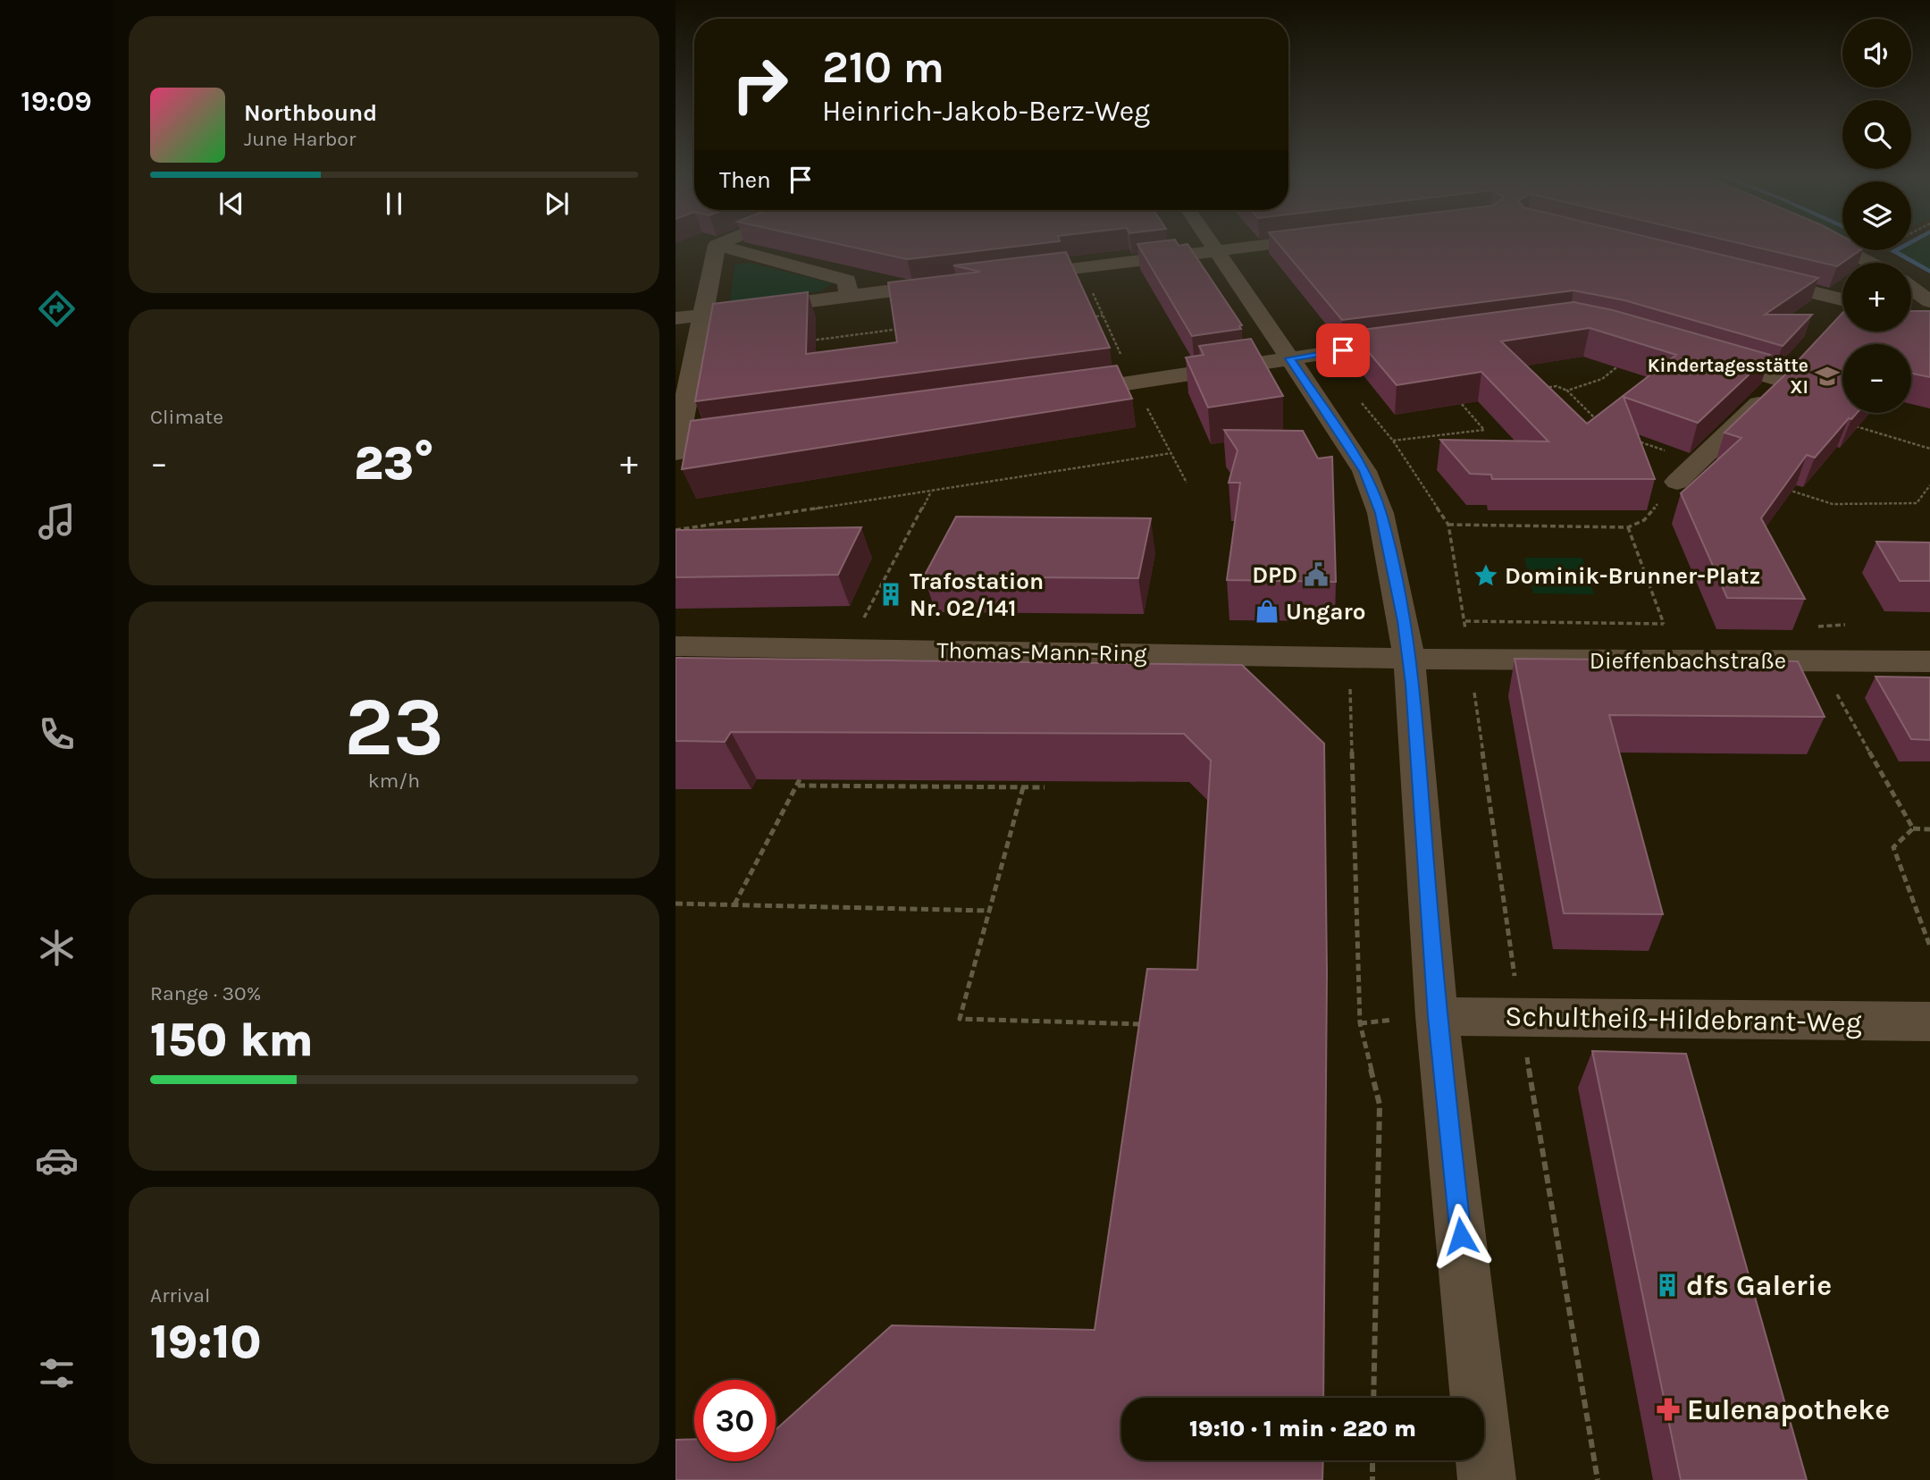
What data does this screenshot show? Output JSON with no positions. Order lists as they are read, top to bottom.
{
  "streets": {
    "street": ["Thomas-Mann-Ring", "Dieffenbachstraße", "Schultheiß-Hildebrant-Weg"]
  },
  "crossings": [
    ["Thomas-Mann-Ring", "Dieffenbachstraße"]
  ],
  "places": {
    "school or university": ["Kindertagesstätte XI"],
    "public building": ["DPD"],
    "place": ["Dominik-Brunner-Platz"],
    "building": ["Trafostation Nr. 02/141", "dfs Galerie"],
    "shop": ["Ungaro"],
    "pharmacy": ["Eulenapotheke"]
  },
  "page": {
    "tabs": "19:09",
    "map_buttons": ["+", "−"],
    "turn": ["210 m", "Heinrich-Jakob-Berz-Weg"],
    "song": ["Northbound", "June Harbor"],
    "then": "Then",
    "tile": [
      "Climate",
      ["23", "km/h"],
      ["Range · 30%", "150 km"],
      ["Arrival", "19:10"]
    ],
    "heat": ["−", "23°", "+"],
    "limit": "30",
    "trip": "19:10 · 1 min · 220 m"
  }
}
